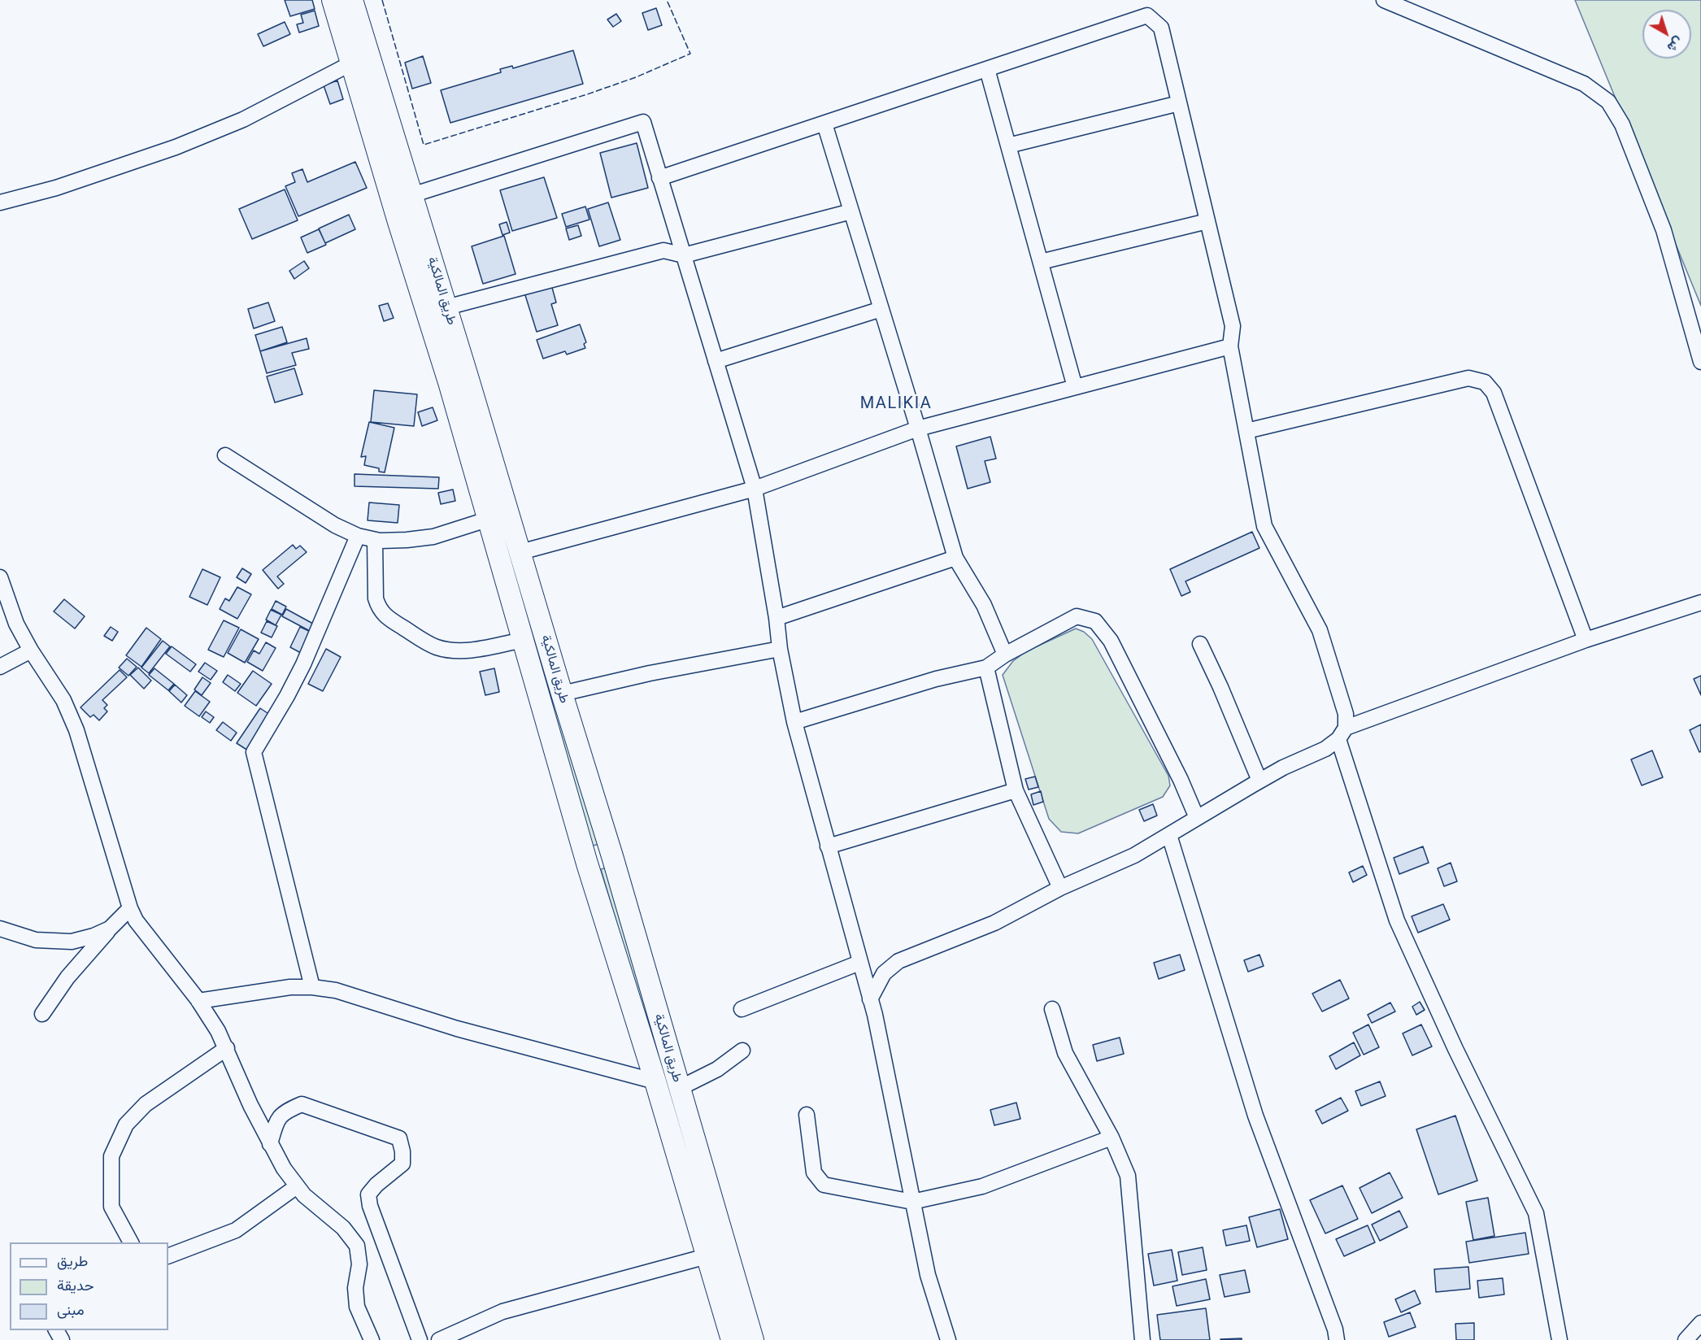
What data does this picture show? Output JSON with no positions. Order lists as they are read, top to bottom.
{
  "streets": {
    "main road": ["طريق المالكية"]
  },
  "districts": ["MALIKIA"],
  "legend": ["طريق", "حديقة", "مبنى"],
  "north": "bottom right"
}
